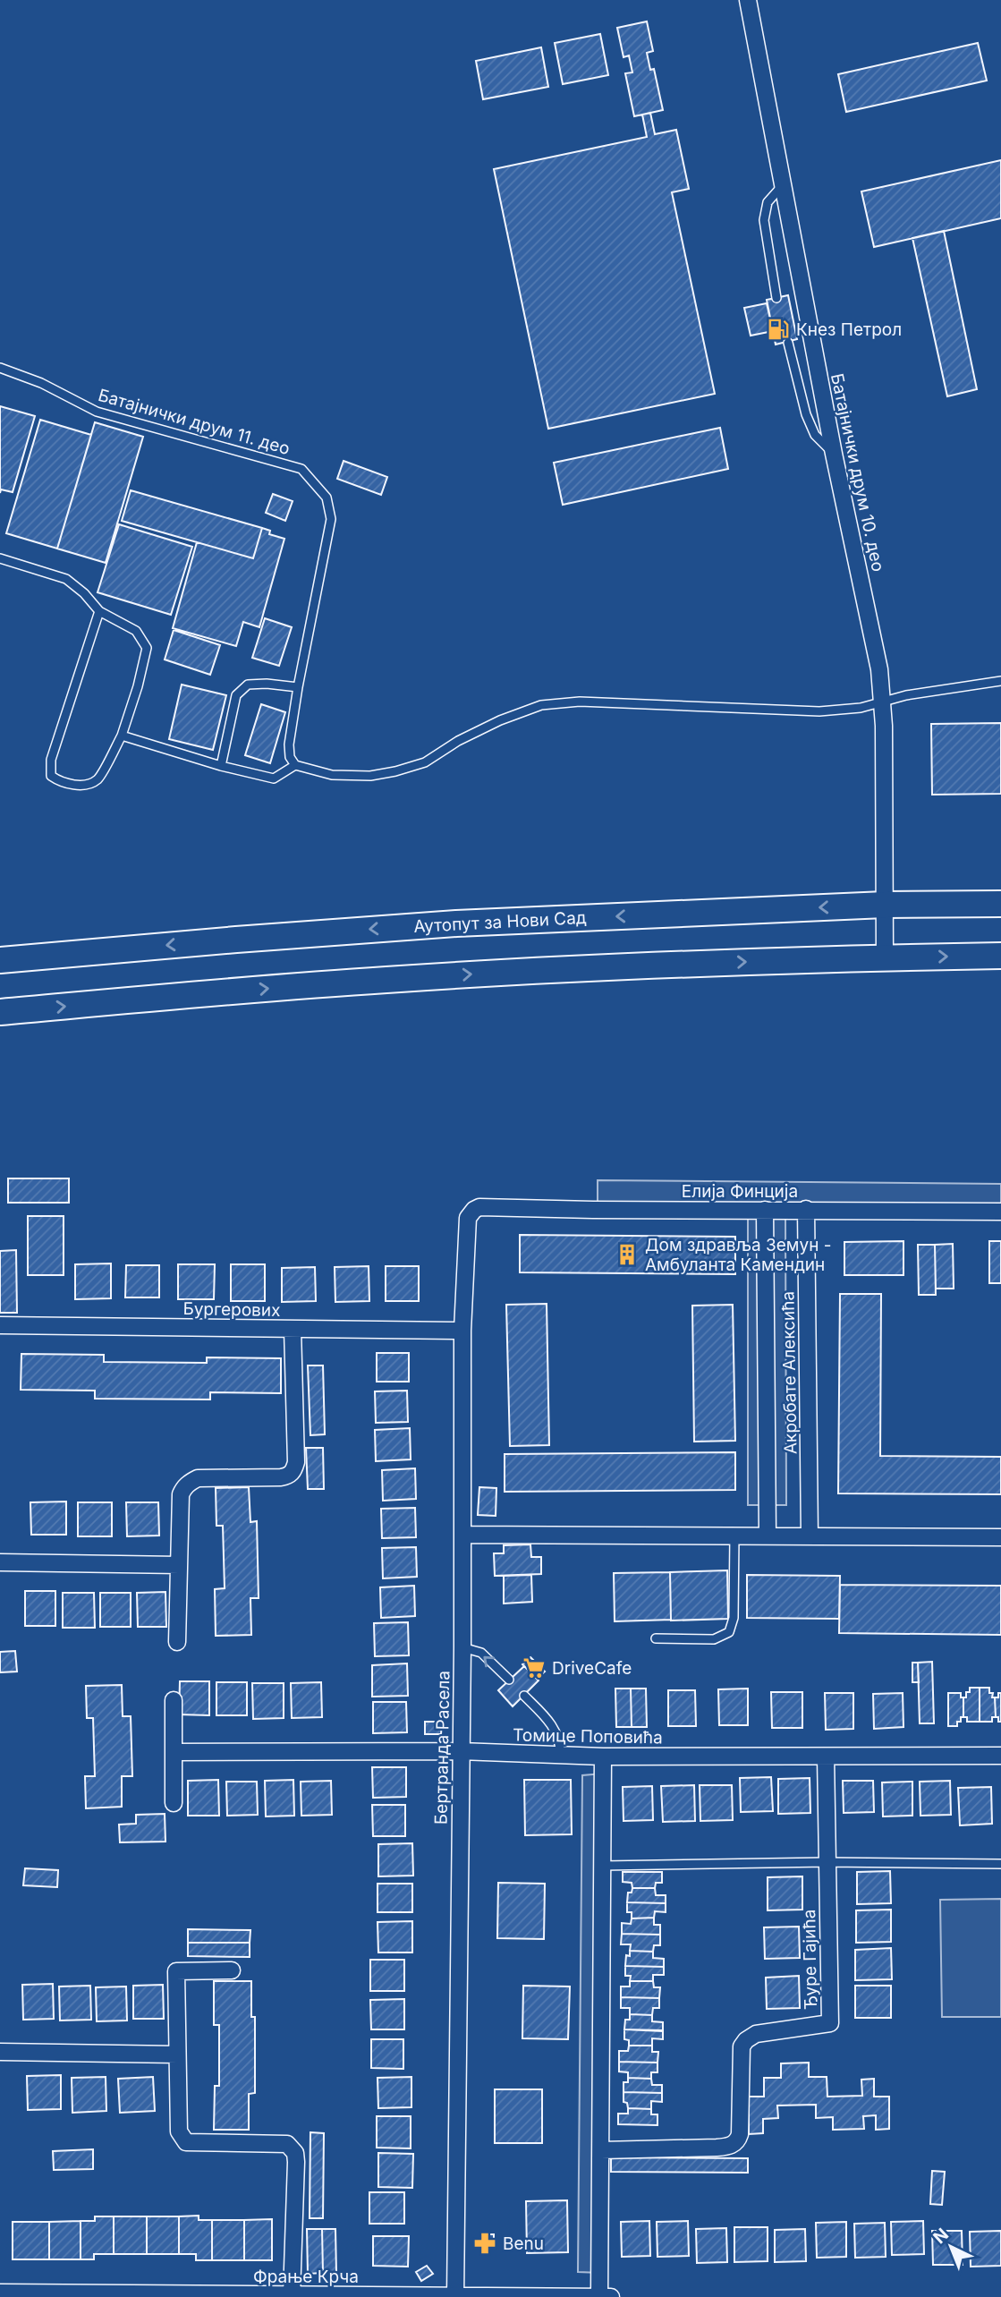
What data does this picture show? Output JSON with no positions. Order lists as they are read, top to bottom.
{
  "streets": {
    "main road": ["Аутопут за Нови Сад"],
    "street": [
      "Батајнички друм 10. део",
      "Елија Финција",
      "Бургерових",
      "Акробате Алексића",
      "Томице Поповића",
      "Бертранда Расела",
      "Ђуре Гајића",
      "Фрање Крча"
    ],
    "lane": ["Батајнички друм 11. део"]
  },
  "crossings": [
    ["Батајнички друм 10. део", "Аутопут за Нови Сад"],
    ["Елија Финција", "Акробате Алексића"],
    ["Елија Финција", "Бертранда Расела"],
    ["Бургерових", "Бертранда Расела"],
    ["Томице Поповића", "Бертранда Расела"],
    ["Томице Поповића", "Ђуре Гајића"],
    ["Бертранда Расела", "Фрање Крча"]
  ],
  "places": {
    "fuel station": ["Кнез Петрол"],
    "building": ["Дом здравља Земун - Амбуланта Камендин"],
    "supermarket": ["DriveCafe"],
    "pharmacy": ["Benu"]
  },
  "north": "top left"
}
